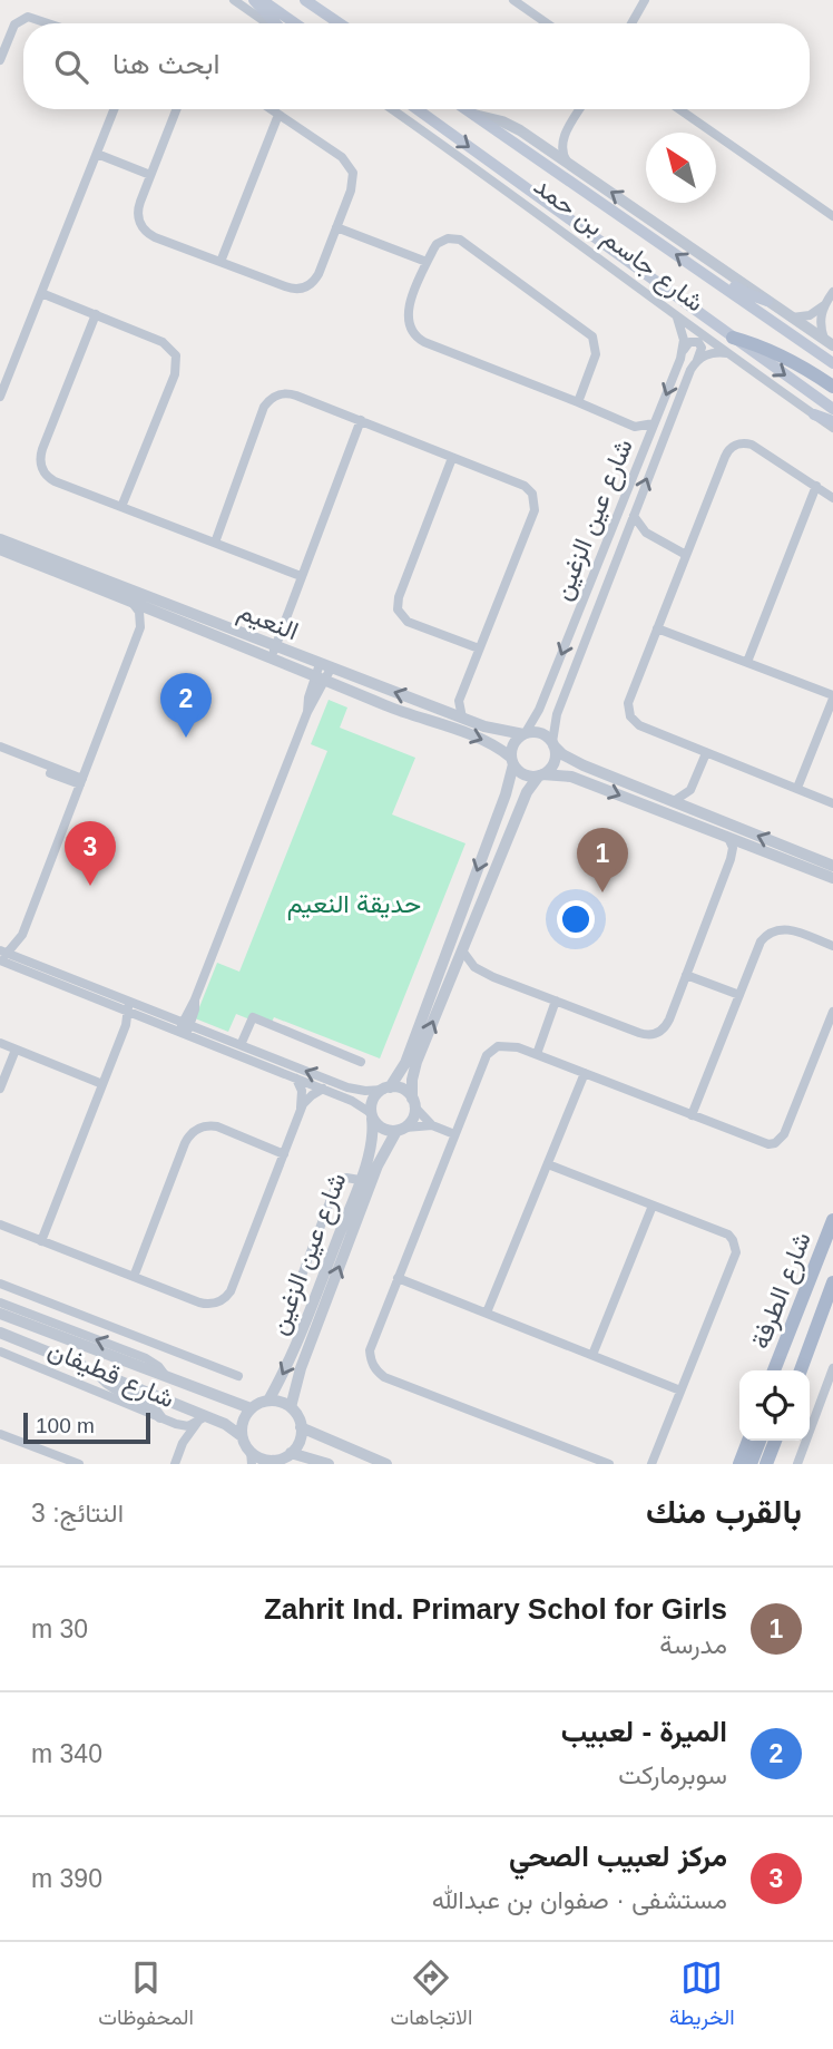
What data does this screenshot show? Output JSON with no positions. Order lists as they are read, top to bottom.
{
  "streets": {
    "main road": ["شارع جاسم بن حمد", "شارع الطرفة"],
    "street": ["شارع عين الزغين", "النعيم", "شارع قطيفان"]
  },
  "crossings": [
    ["شارع عين الزغين", "النعيم"],
    ["شارع عين الزغين", "شارع قطيفان"]
  ],
  "parks": ["حديقة النعيم"],
  "scale_bar": "100 m",
  "north": "top left",
  "page": {
    "search": "ابحث هنا",
    "pins": ["2", "3", "1"],
    "scale": "100 m",
    "heading": ["بالقرب منك", "النتائج: 3"],
    "list": [
      {
        "mark": "1",
        "name": "Zahrit Ind. Primary Schol for Girls",
        "note": "مدرسة",
        "value": "30 m"
      },
      {
        "mark": "2",
        "name": "الميرة - لعبيب",
        "note": "سوبرماركت",
        "value": "340 m"
      },
      {
        "mark": "3",
        "name": "مركز لعبيب الصحي",
        "note": "مستشفى · صفوان بن عبدالله",
        "value": "390 m"
      }
    ],
    "nav": ["الخريطة", "الاتجاهات", "المحفوظات"]
  }
}
